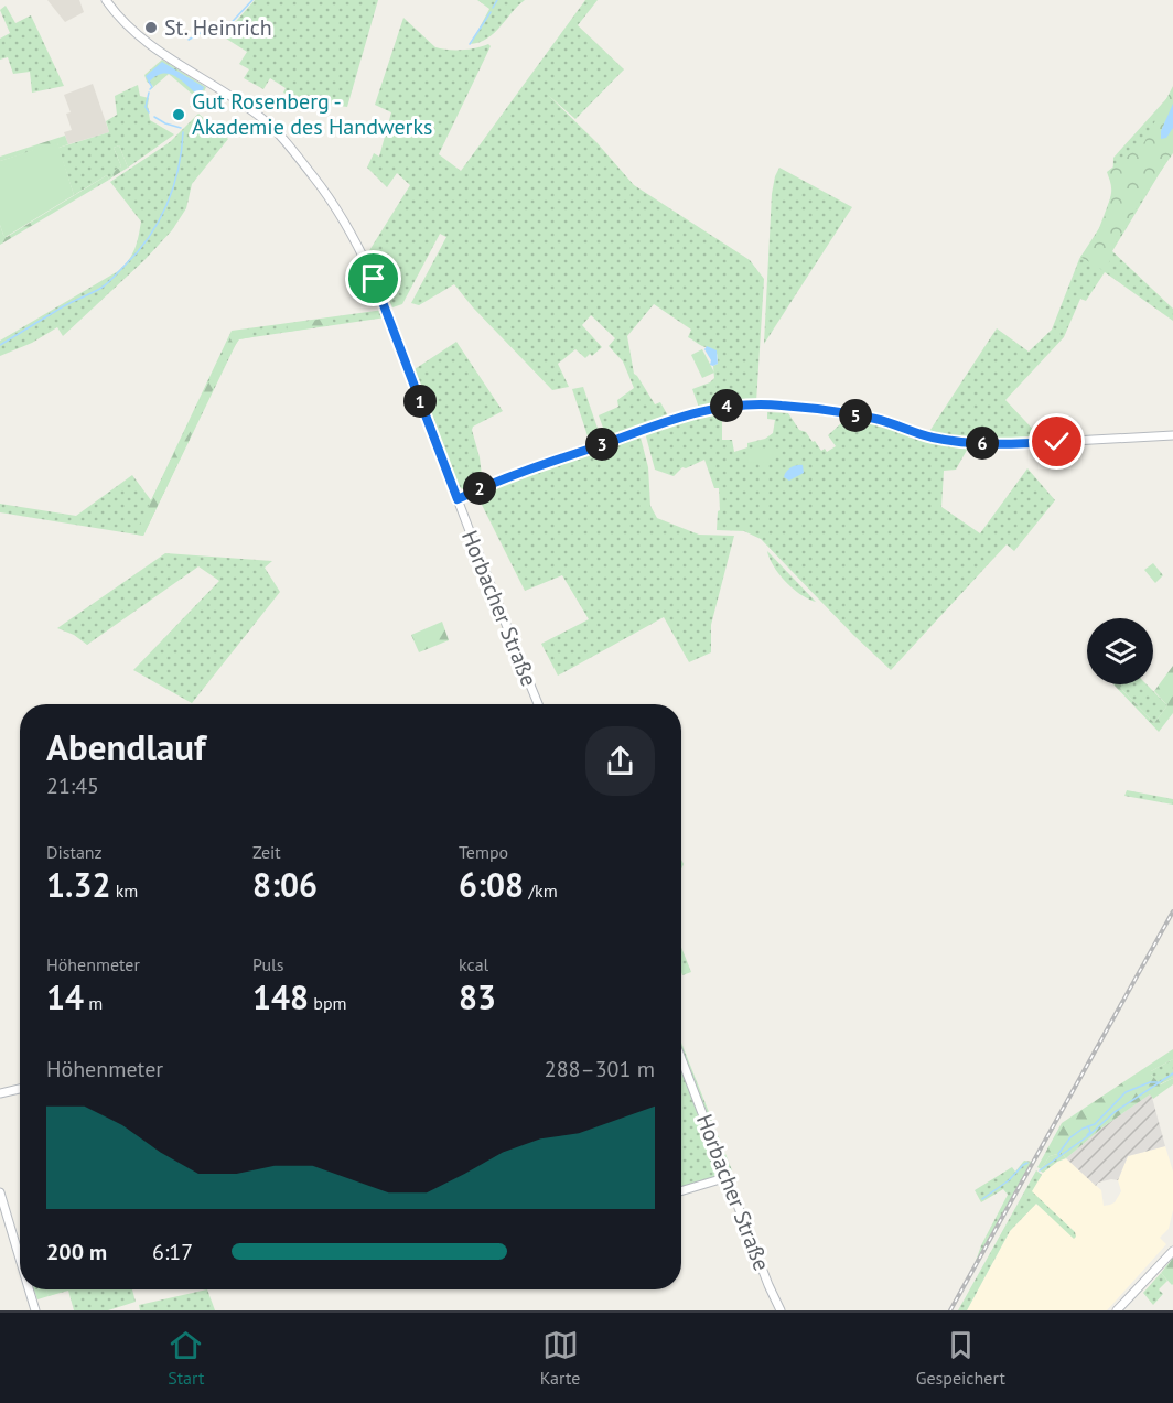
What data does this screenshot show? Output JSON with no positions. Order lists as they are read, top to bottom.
{
  "streets": {
    "main road": ["Horbacher Straße"]
  },
  "places": ["St. Heinrich", "Gut Rosenberg - Akademie des Handwerks"],
  "page": {
    "pins": [
      "1",
      "4",
      "5",
      "6",
      "3",
      "2"
    ],
    "heading": ["Abendlauf", "21:45"],
    "stats": [
      ["Distanz", "1.32 km"],
      ["Zeit", "8:06"],
      ["Tempo", "6:08 /km"],
      ["Höhenmeter", "14 m"],
      ["Puls", "148 bpm"],
      ["kcal", "83"]
    ],
    "chart": ["Höhenmeter", "288–301 m"],
    "list": [
      {
        "name": "200 m",
        "note": "6:17"
      }
    ],
    "tabs": ["Start", "Karte", "Gespeichert"]
  }
}
